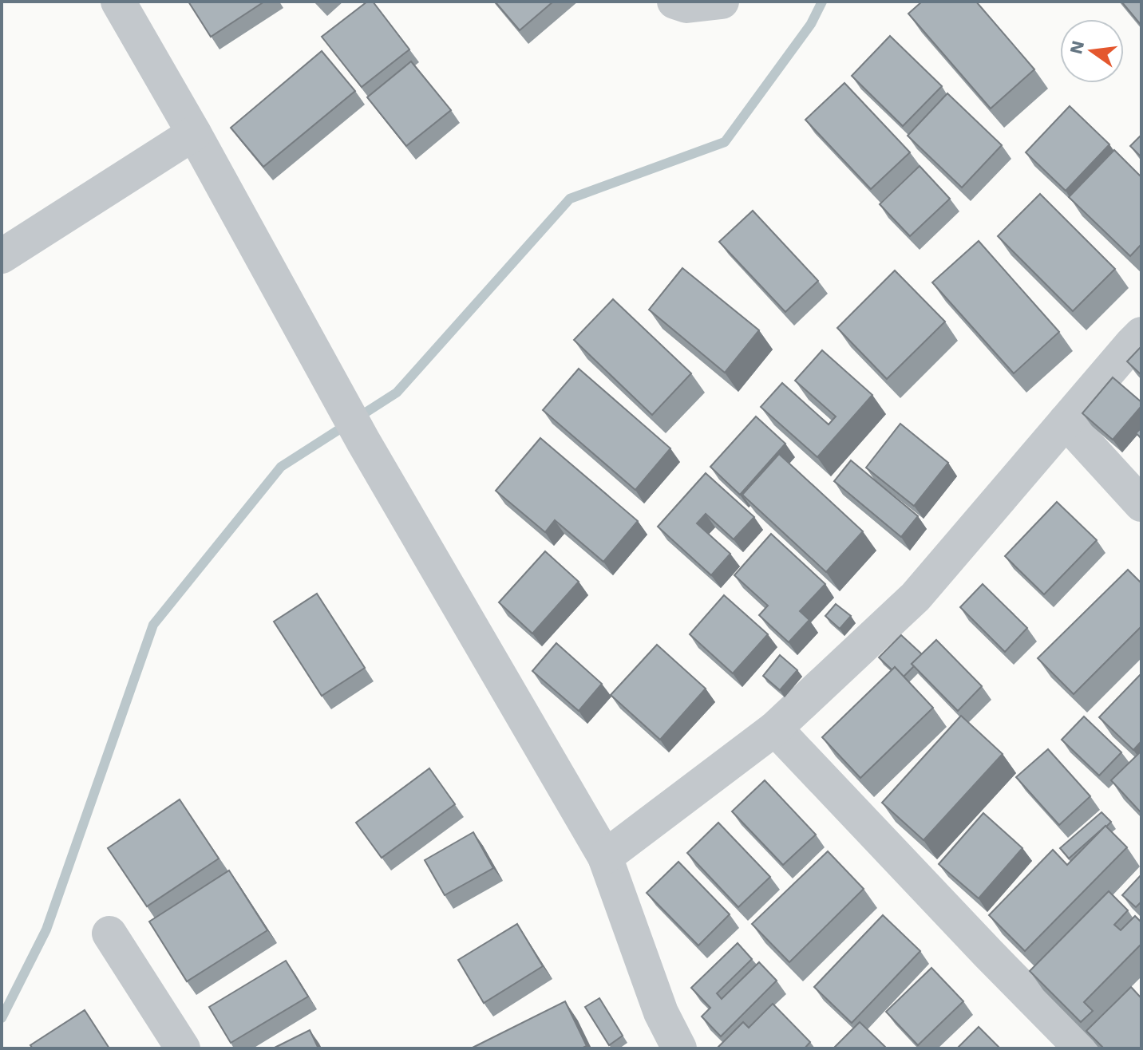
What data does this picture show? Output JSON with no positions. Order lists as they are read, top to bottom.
{
  "north": "left"
}
